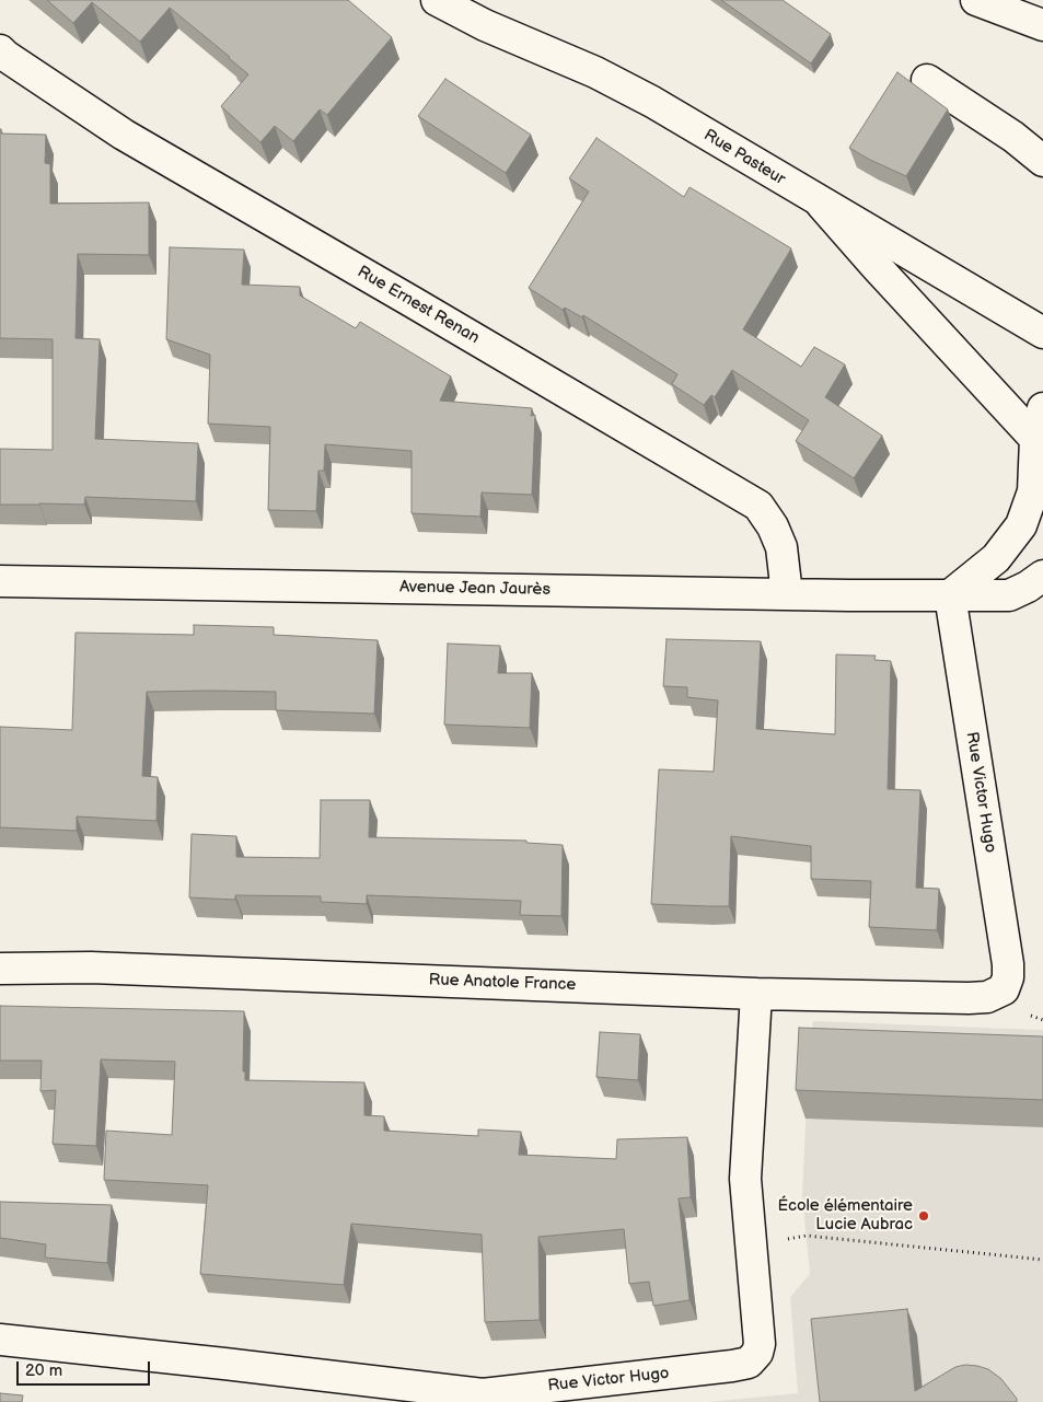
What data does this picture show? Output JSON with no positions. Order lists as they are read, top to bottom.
{
  "streets": {
    "main road": [
      "Rue Pasteur",
      "Rue Ernest Renan",
      "Avenue Jean Jaurès",
      "Rue Victor Hugo",
      "Rue Anatole France"
    ]
  },
  "crossings": [
    ["Rue Ernest Renan", "Avenue Jean Jaurès"],
    ["Avenue Jean Jaurès", "Rue Victor Hugo"],
    ["Rue Victor Hugo", "Rue Anatole France"]
  ],
  "places": ["École élémentaire Lucie Aubrac"],
  "scale_bar": "20 m"
}
